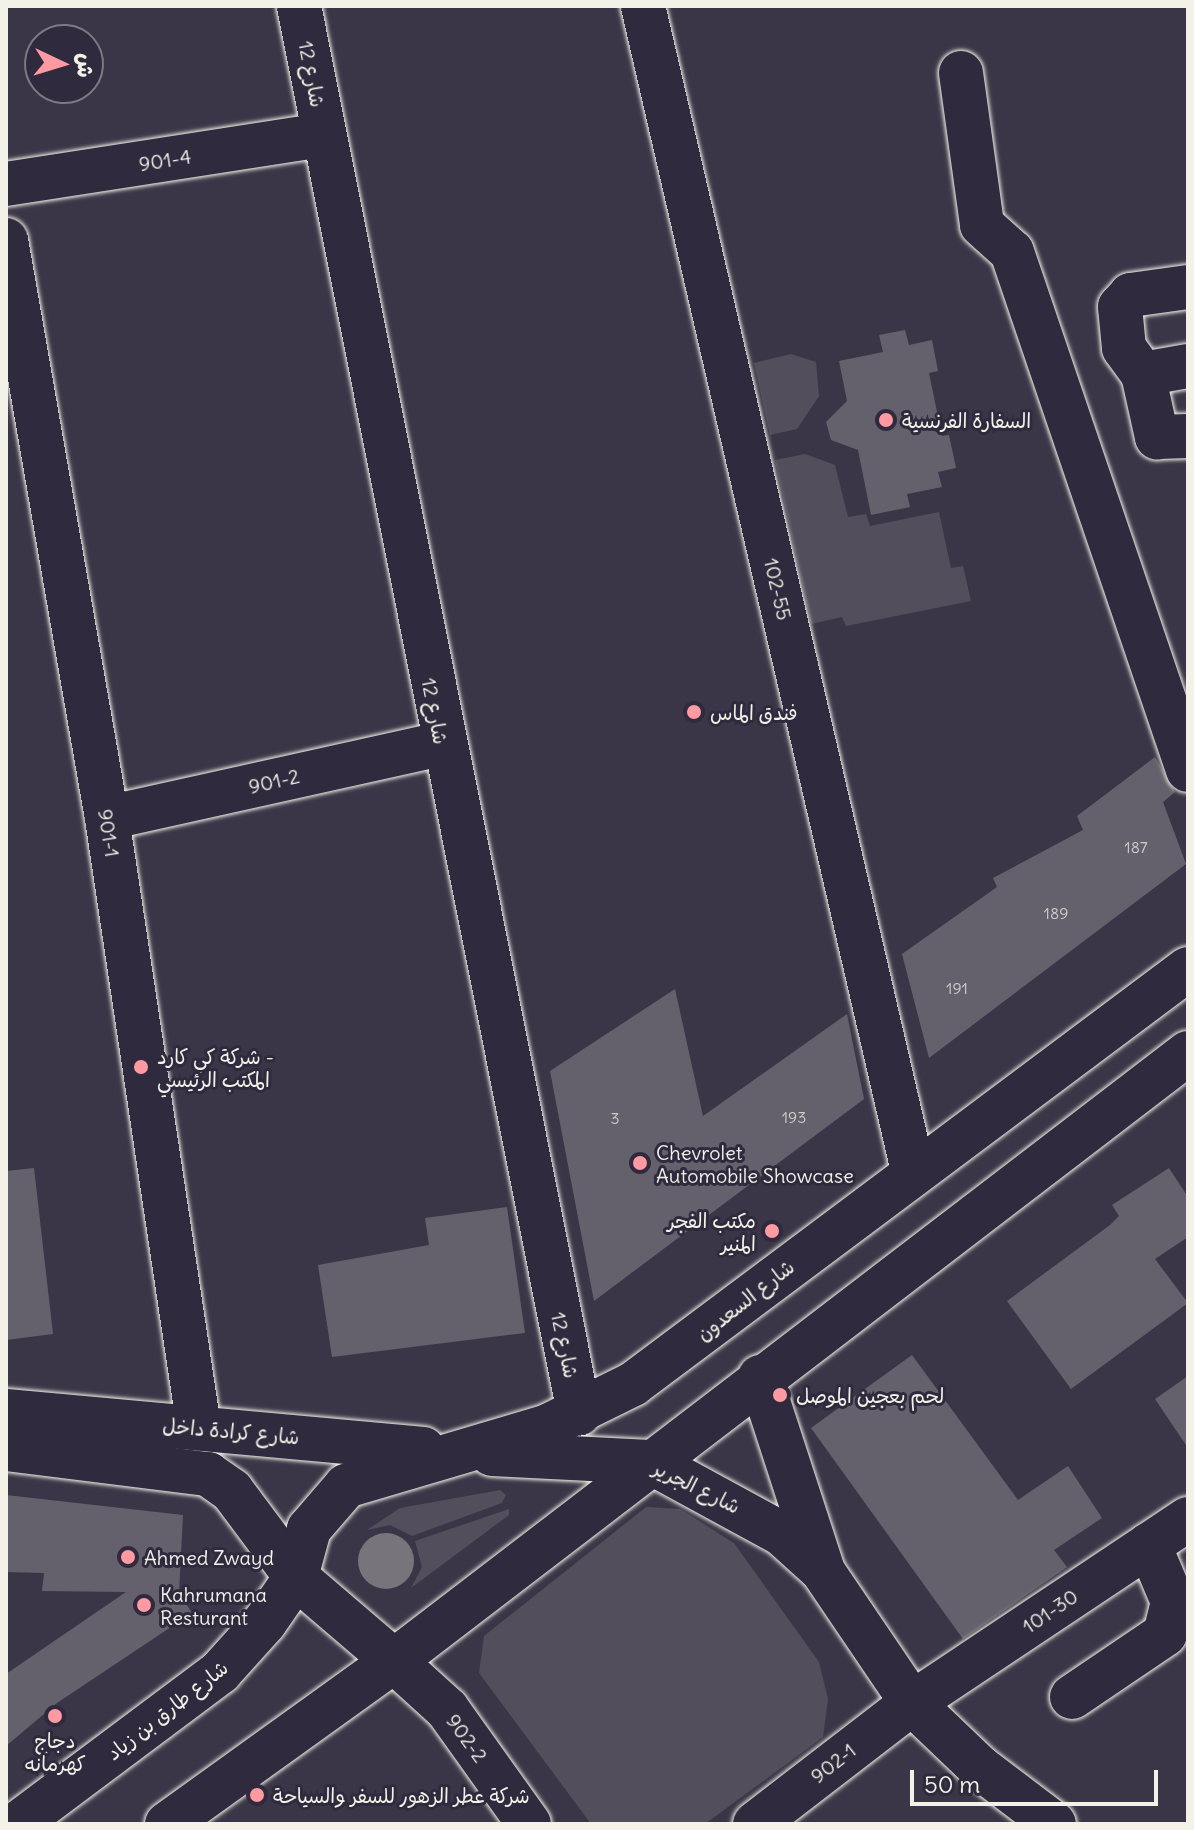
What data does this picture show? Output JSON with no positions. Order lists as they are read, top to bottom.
{
  "streets": {
    "street": [
      "شارع 12",
      "901-4",
      "102-55",
      "901-2",
      "901-1",
      "شارع السعدون",
      "شارع كرادة داخل",
      "شارع الجرير",
      "101-30",
      "شارع طارق بن زياد",
      "902-2",
      "902-1"
    ]
  },
  "crossings": [
    ["شارع 12", "901-4"],
    ["شارع 12", "901-2"],
    ["شارع 12", "شارع السعدون"],
    ["102-55", "شارع السعدون"],
    ["901-2", "901-1"],
    ["901-1", "شارع كرادة داخل"],
    ["شارع السعدون", "شارع كرادة داخل"],
    ["شارع السعدون", "شارع الجرير"],
    ["شارع السعدون", "شارع طارق بن زياد"],
    ["شارع كرادة داخل", "شارع الجرير"],
    ["شارع كرادة داخل", "شارع طارق بن زياد"],
    ["شارع كرادة داخل", "902-2"],
    ["شارع الجرير", "101-30"],
    ["شارع الجرير", "902-1"],
    ["101-30", "902-1"]
  ],
  "places": [
    "السفارة الفرنسية",
    "فندق الماس",
    "شركة كي كارد - المكتب الرئيسي",
    "Chevrolet Automobile Showcase",
    "مكتب الفجر المنير",
    "لحم بعجين الموصل",
    "Ahmed Zwayd",
    "Kahrumana Resturant",
    "دجاج كهرمانه",
    "شركة عطر الزهور للسفر والسياحة"
  ],
  "house_numbers": [
    "187",
    "189",
    "191",
    "193",
    "3"
  ],
  "scale_bar": "50 m",
  "north": "right"
}
